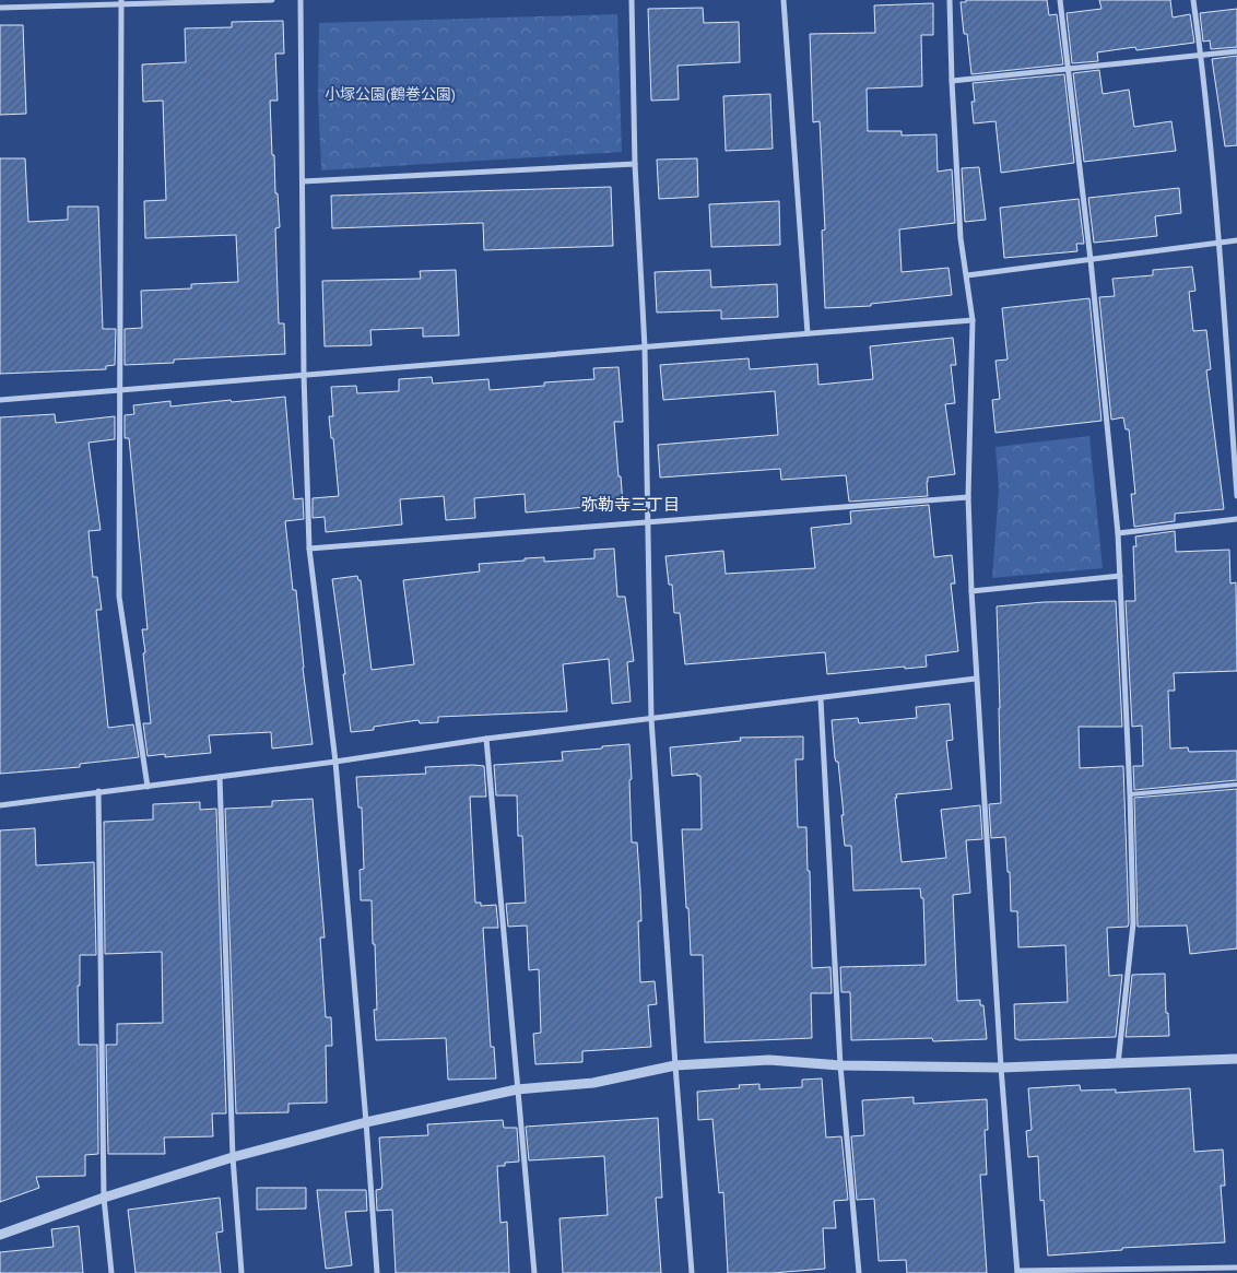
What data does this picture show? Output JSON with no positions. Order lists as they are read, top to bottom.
{
  "districts": ["弥勒寺三丁目"],
  "parks": ["小塚公園(鶴巻公園)"]
}
